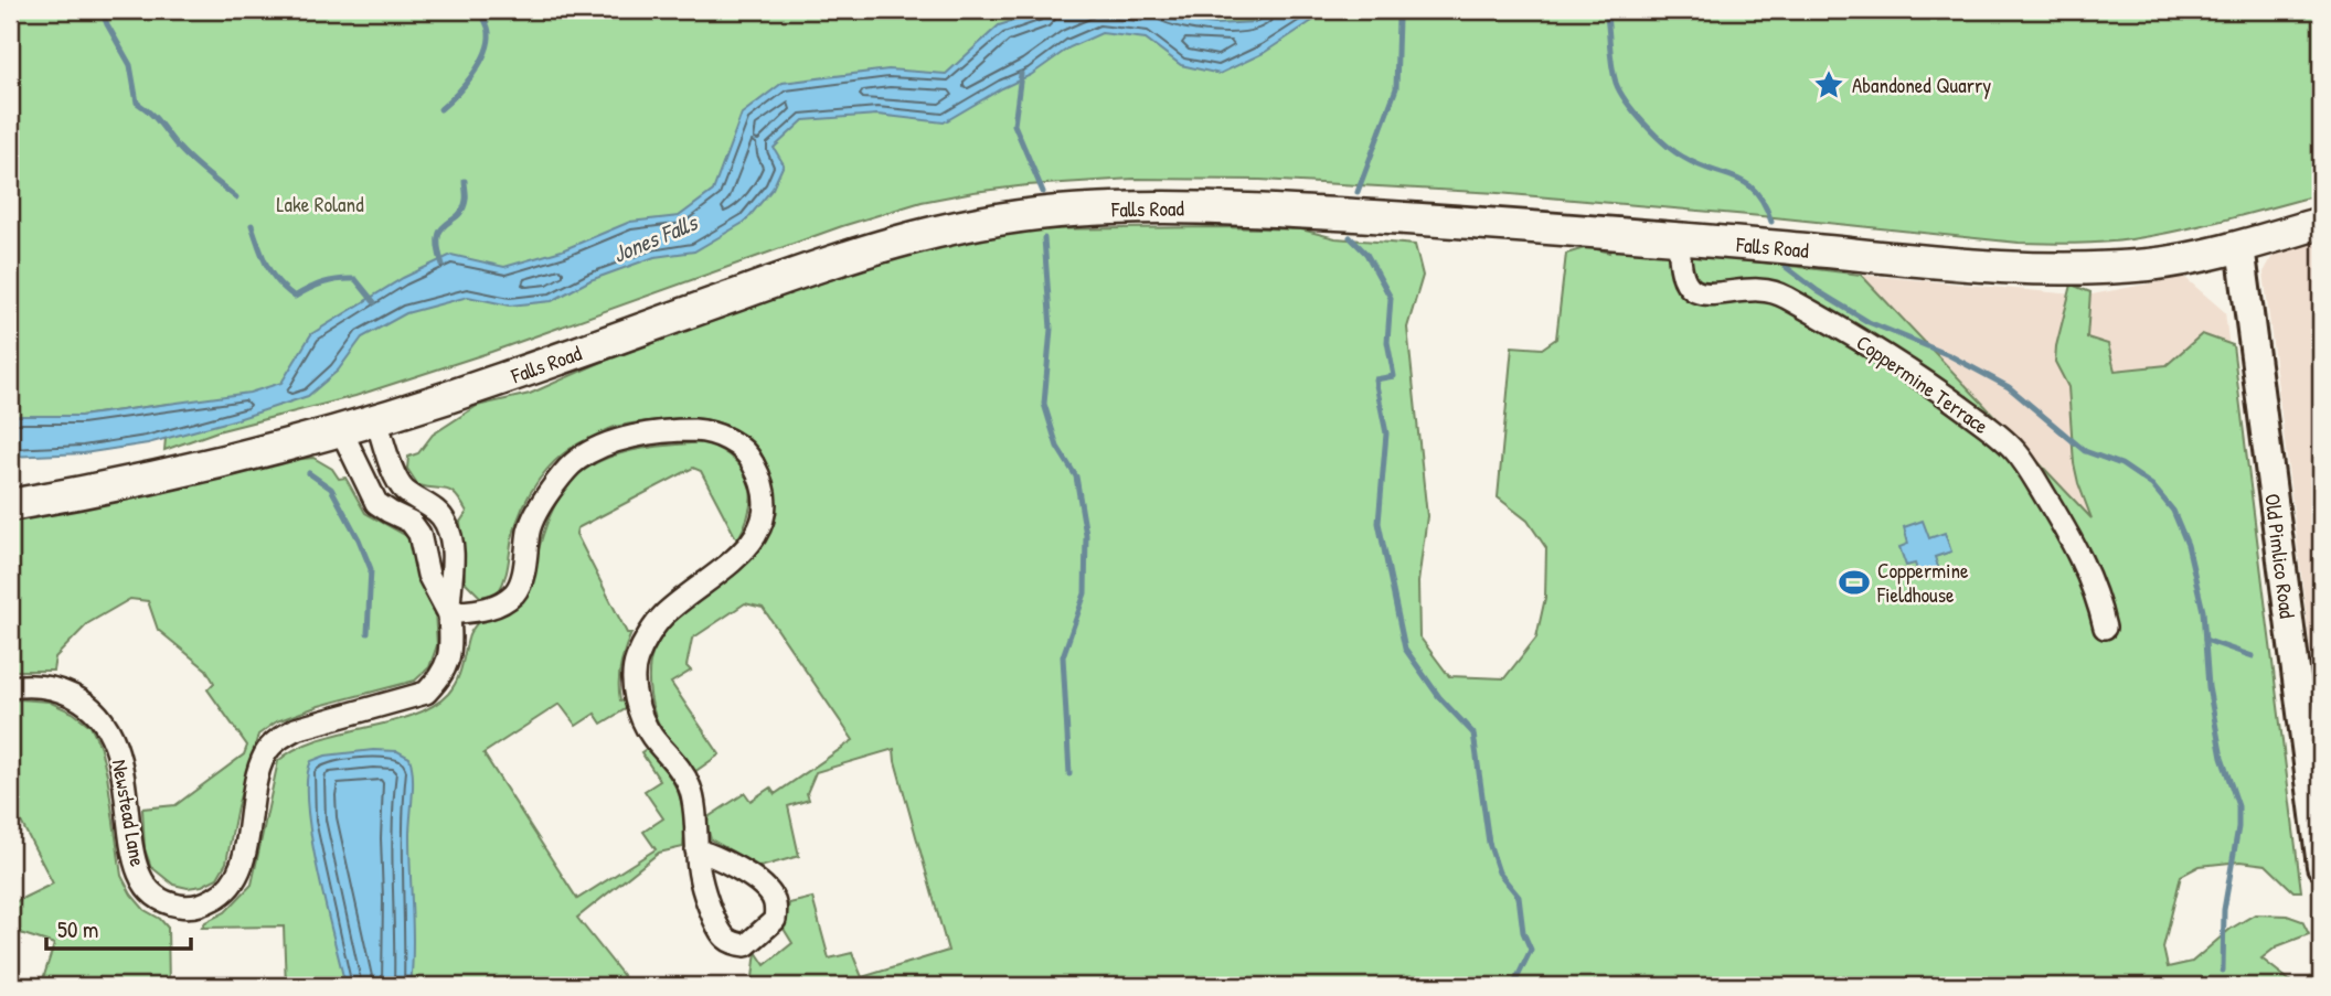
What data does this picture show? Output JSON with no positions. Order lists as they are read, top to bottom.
{
  "streets": {
    "main road": ["Falls Road"],
    "street": ["Coppermine Terrace", "Old Pimlico Road", "Newstead Lane"]
  },
  "crossings": [
    ["Falls Road", "Coppermine Terrace"],
    ["Falls Road", "Old Pimlico Road"],
    ["Falls Road", "Newstead Lane"]
  ],
  "water": ["Jones Falls"],
  "parks": ["Lake Roland"],
  "places": {
    "place": ["Abandoned Quarry"],
    "sports": ["Coppermine Fieldhouse"]
  },
  "scale_bar": "50 m"
}
